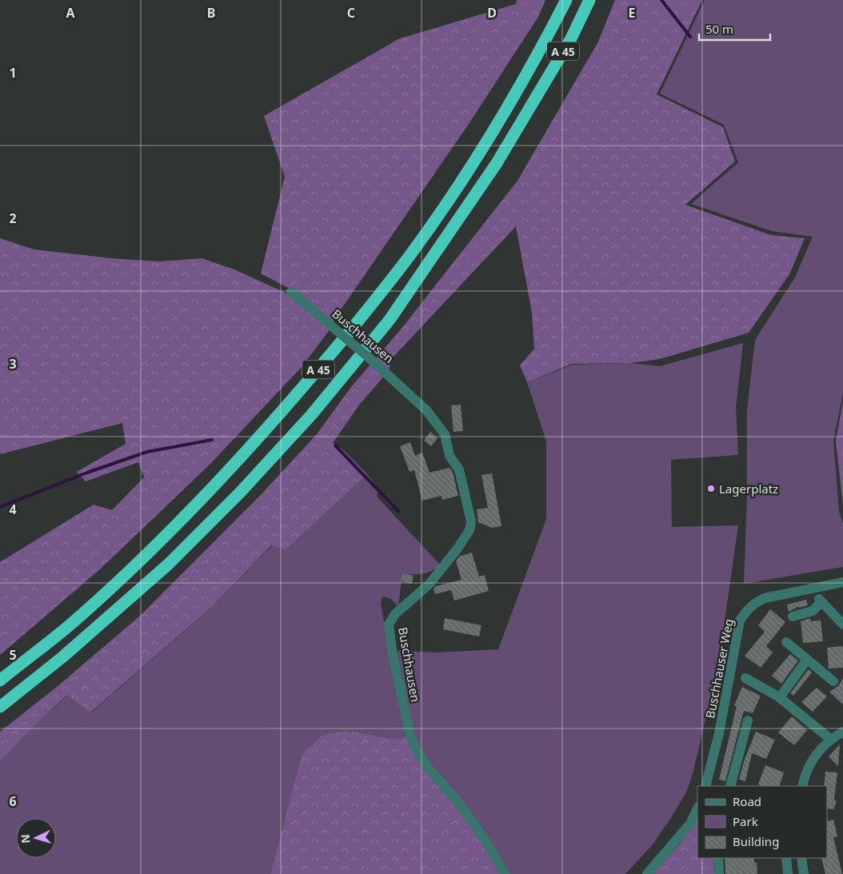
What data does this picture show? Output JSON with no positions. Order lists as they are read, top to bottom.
{
  "streets": {
    "highway": ["A 45"],
    "street": ["Buschhausen", "Buschhauser Weg"]
  },
  "places": ["Lagerplatz"],
  "legend": ["Road", "Park", "Building"],
  "scale_bar": "50 m",
  "north": "left",
  "grid": {
    "columns": [
      "A",
      "B",
      "C",
      "D",
      "E"
    ],
    "rows": [
      "1",
      "2",
      "3",
      "4",
      "5",
      "6"
    ]
  }
}
